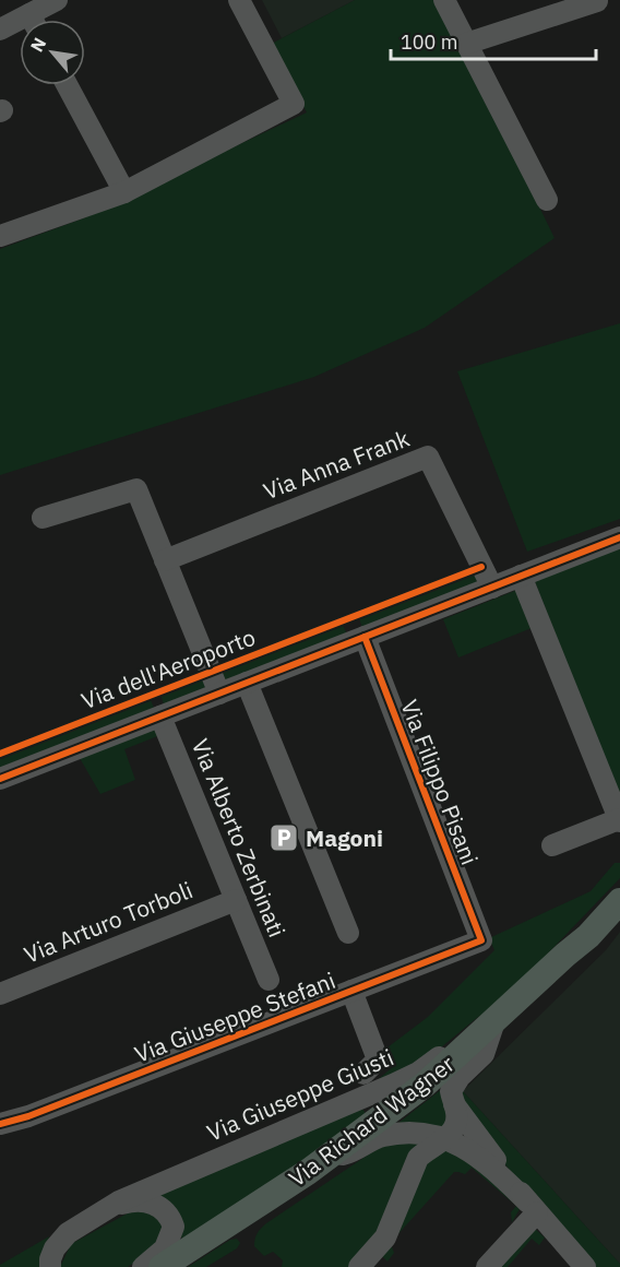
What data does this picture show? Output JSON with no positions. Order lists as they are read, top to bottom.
{
  "streets": {
    "main road": ["Via Richard Wagner"],
    "street": [
      "Via Anna Frank",
      "Via dell'Aeroporto",
      "Via Filippo Pisani",
      "Via Alberto Zerbinati",
      "Via Arturo Torboli",
      "Via Giuseppe Stefani",
      "Via Giuseppe Giusti"
    ]
  },
  "crossings": [
    ["Via Anna Frank", "Via dell'Aeroporto"],
    ["Via dell'Aeroporto", "Via Filippo Pisani"],
    ["Via dell'Aeroporto", "Via Alberto Zerbinati"],
    ["Via Filippo Pisani", "Via Giuseppe Stefani"],
    ["Via Alberto Zerbinati", "Via Arturo Torboli"],
    ["Via Giuseppe Giusti", "Via Richard Wagner"]
  ],
  "places": {
    "parking": ["Magoni"]
  },
  "scale_bar": "100 m",
  "north": "top left"
}
